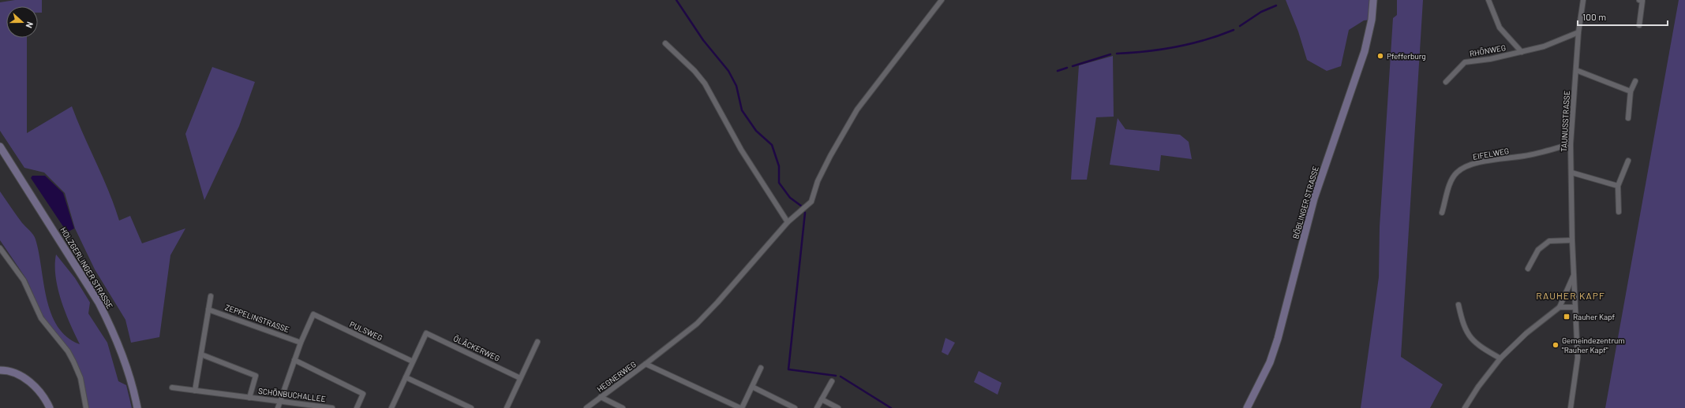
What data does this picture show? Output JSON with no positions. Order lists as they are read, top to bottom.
{
  "streets": {
    "main road": ["BÖBLINGER STRASSE", "HOLZGERLINGER STRASSE"],
    "street": [
      "RHÖNWEG",
      "TAUNUSSTRASSE",
      "EIFELWEG",
      "ZEPPELINSTRASSE",
      "PULSWEG",
      "ÖLÄCKERWEG",
      "HEGNERWEG",
      "SCHÖNBUCHALLEE"
    ]
  },
  "crossings": [
    ["RHÖNWEG", "TAUNUSSTRASSE"],
    ["TAUNUSSTRASSE", "EIFELWEG"],
    ["ZEPPELINSTRASSE", "PULSWEG"],
    ["PULSWEG", "ÖLÄCKERWEG"]
  ],
  "districts": ["RAUHER KAPF"],
  "places": {
    "other": ["Pfefferburg", "Gemeindezentrum \"Rauher Kapf\""],
    "transit": ["Rauher Kapf"]
  },
  "scale_bar": "100 m",
  "north": "right"
}
